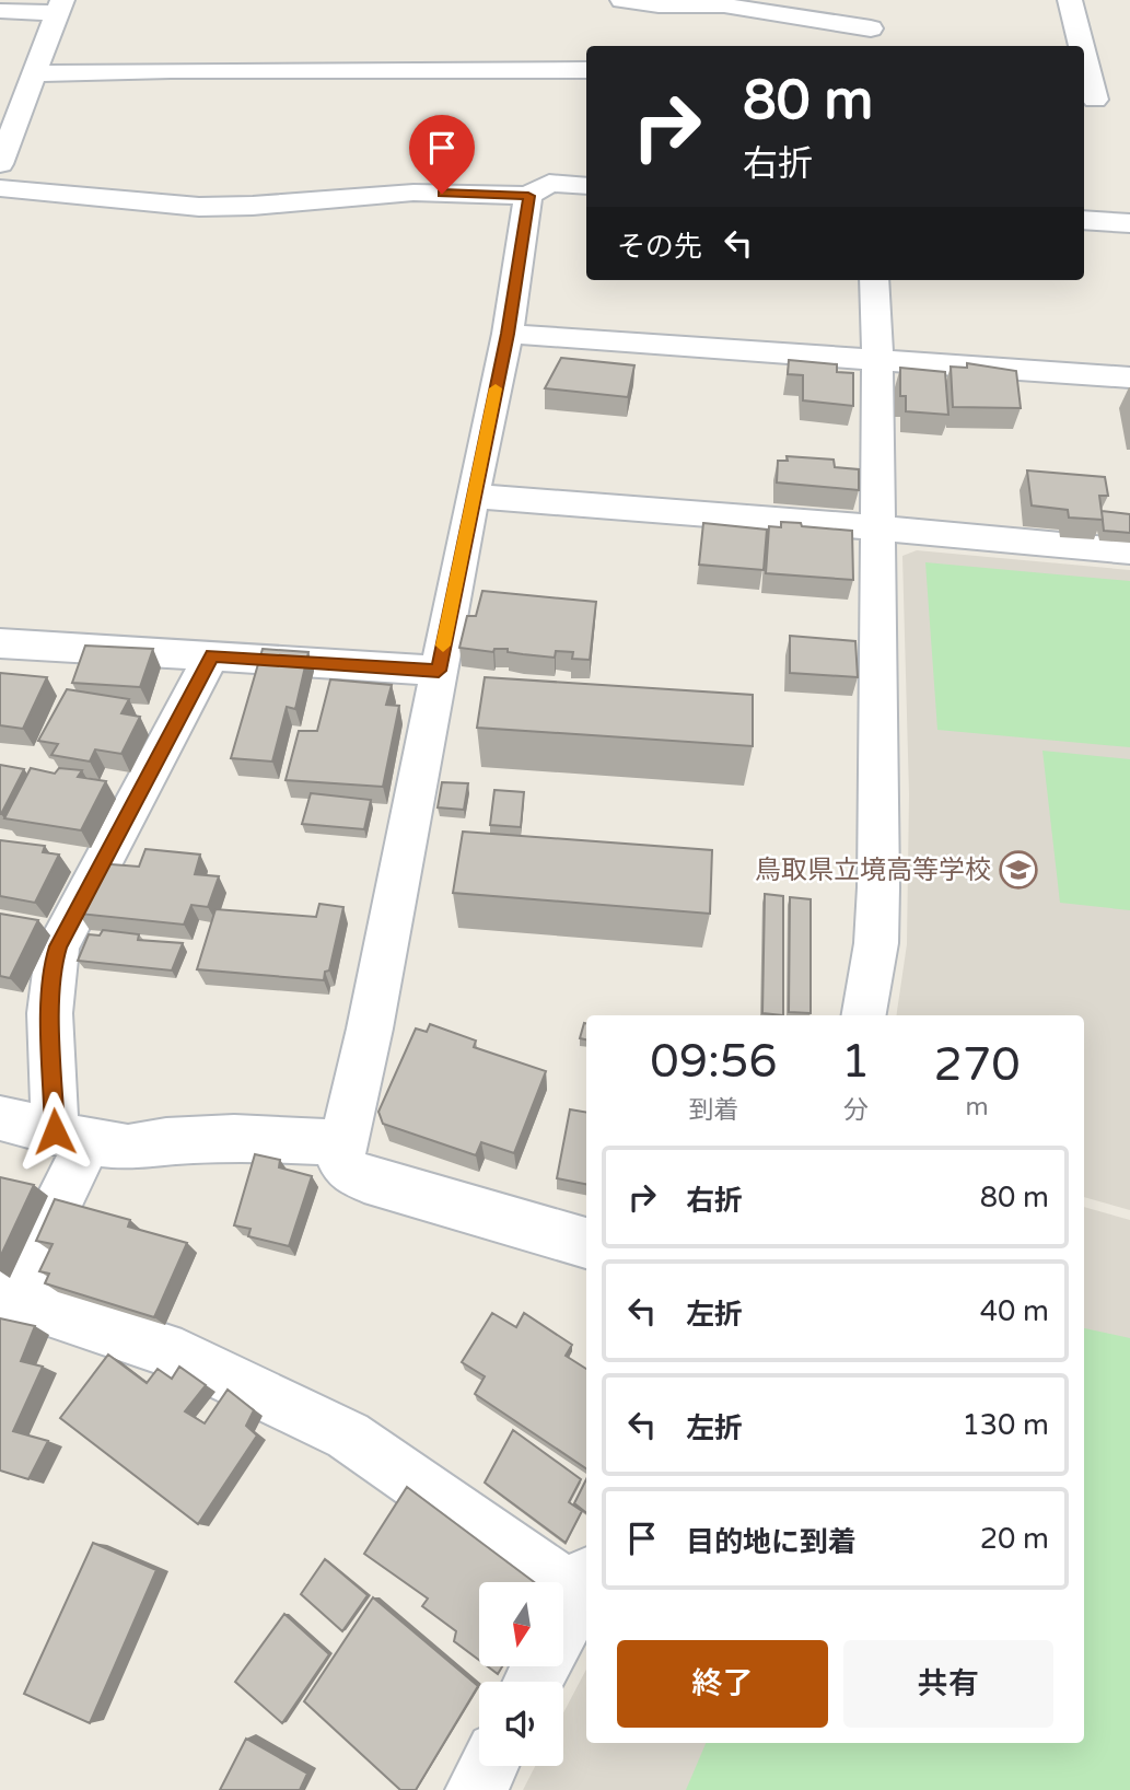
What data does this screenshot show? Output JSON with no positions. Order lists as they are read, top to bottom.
{
  "places": {
    "school or university": ["鳥取県立境高等学校"]
  },
  "north": "bottom",
  "page": {
    "turn": ["80 m", "右折"],
    "then": "その先",
    "eta": [
      "09:56",
      "到着",
      "1",
      "分",
      "270",
      "m"
    ],
    "list": [
      {
        "name": "右折",
        "value": "80 m"
      },
      {
        "name": "左折",
        "value": "40 m"
      },
      {
        "name": "左折",
        "value": "130 m"
      },
      {
        "name": "目的地に到着",
        "value": "20 m"
      }
    ],
    "buttons": ["終了", "共有"]
  }
}
